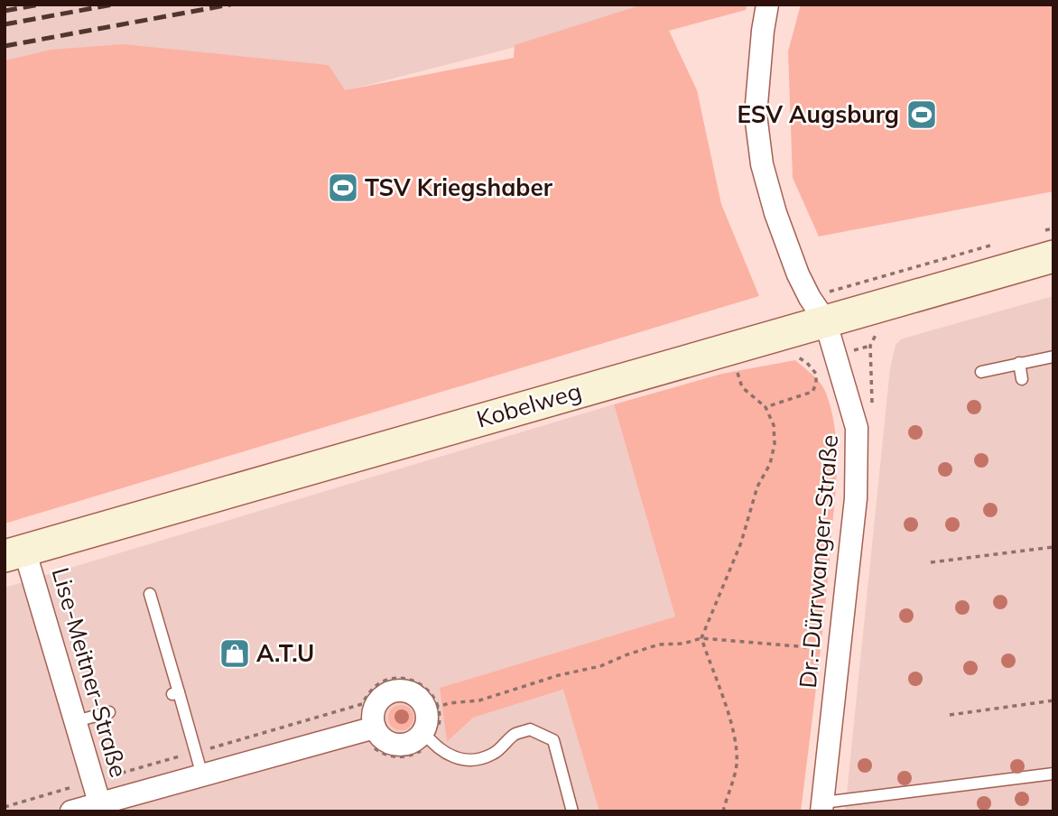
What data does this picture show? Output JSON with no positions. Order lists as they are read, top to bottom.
{
  "streets": {
    "main road": ["Kobelweg"],
    "street": ["Dr.-Dürrwanger-Straße", "Lise-Meitner-Straße"]
  },
  "crossings": [
    ["Kobelweg", "Dr.-Dürrwanger-Straße"],
    ["Kobelweg", "Lise-Meitner-Straße"]
  ],
  "places": {
    "sports": ["ESV Augsburg", "TSV Kriegshaber"],
    "shop": ["A.T.U"]
  }
}
